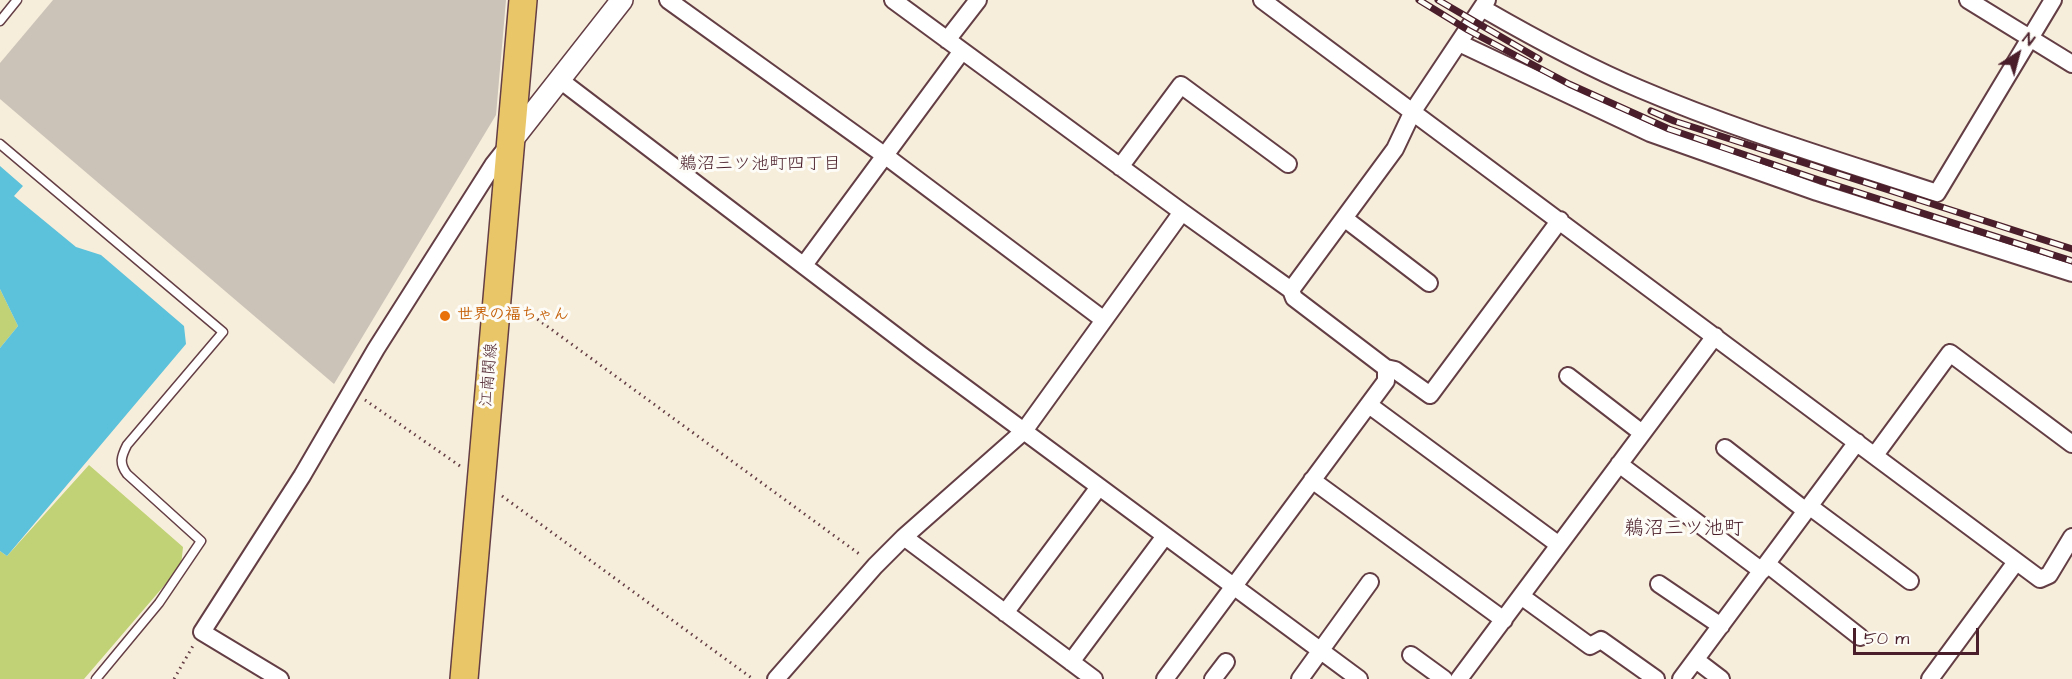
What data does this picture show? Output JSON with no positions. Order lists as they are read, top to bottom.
{
  "streets": {
    "main road": ["江南関線"]
  },
  "districts": ["鵜沼三ツ池町四丁目", "鵜沼三ツ池町"],
  "places": ["世界の福ちゃん"],
  "scale_bar": "50 m",
  "north": "top right"
}
